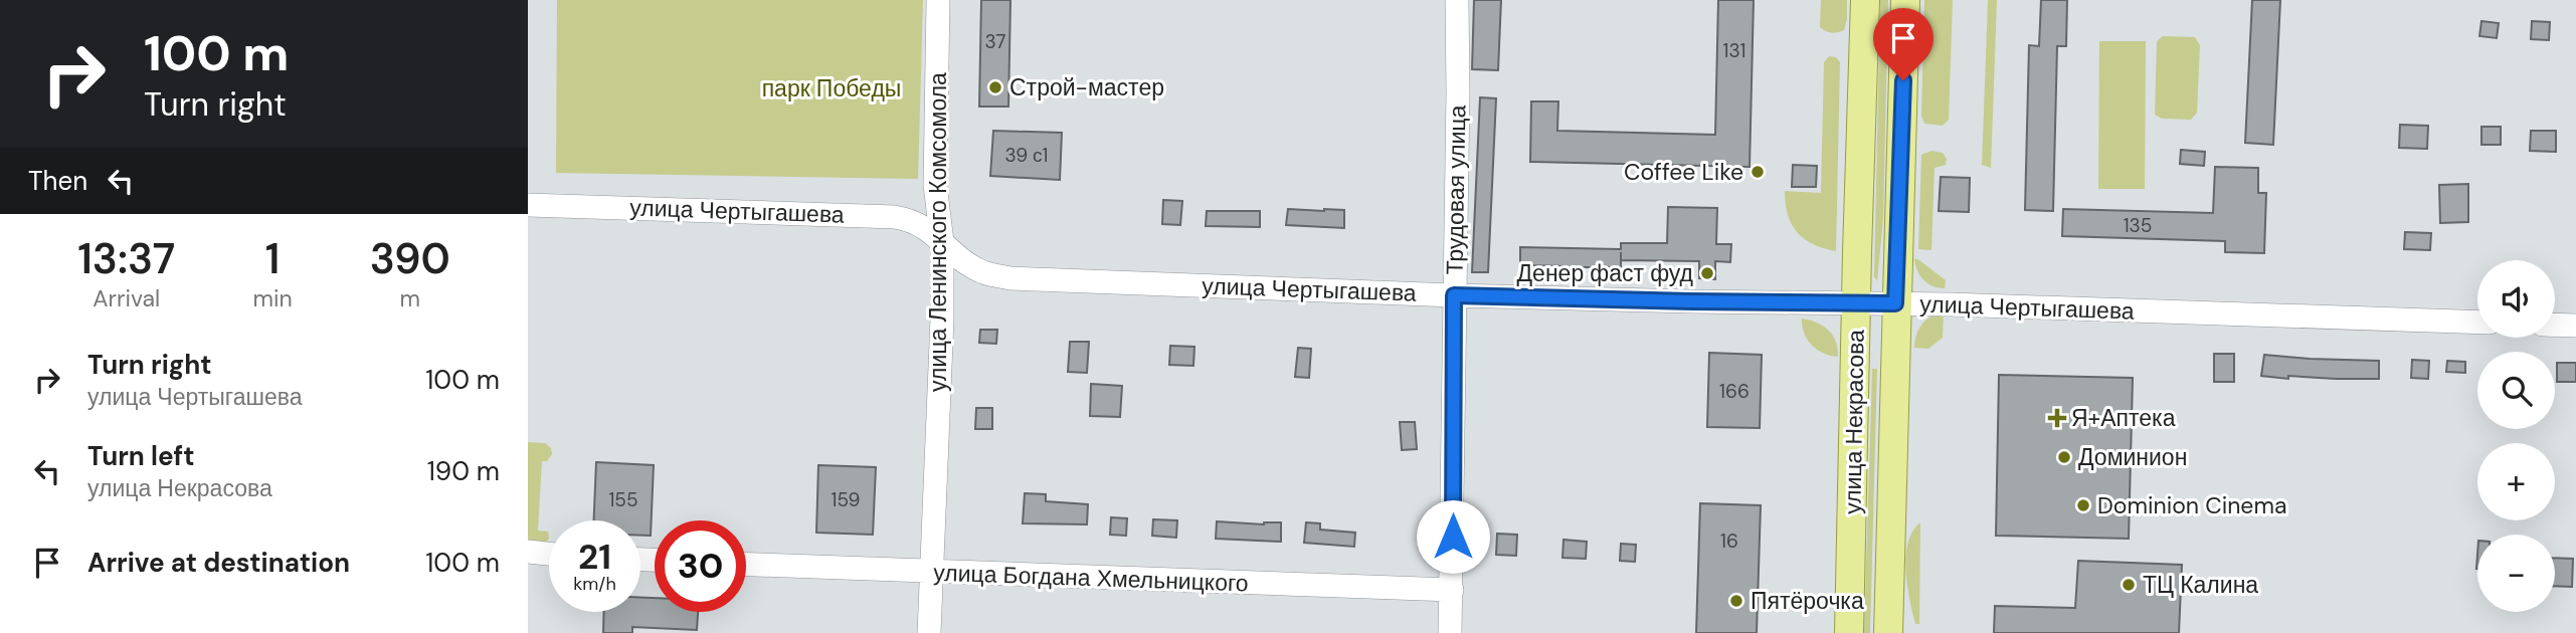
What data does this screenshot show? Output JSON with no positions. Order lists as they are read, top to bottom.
{
  "streets": {
    "main road": ["улица Некрасова"],
    "street": [
      "Трудовая улица",
      "улица Чертыгашева",
      "улица Ленинского Комсомола",
      "улица Богдана Хмельницкого"
    ]
  },
  "crossings": [
    ["Трудовая улица", "улица Чертыгашева"],
    ["Трудовая улица", "улица Богдана Хмельницкого"],
    ["улица Чертыгашева", "улица Ленинского Комсомола"],
    ["улица Чертыгашева", "улица Некрасова"],
    ["улица Ленинского Комсомола", "улица Богдана Хмельницкого"]
  ],
  "parks": ["парк Победы"],
  "places": {
    "other": [
      "Строй-мастер",
      "Coffee Like",
      "Денер фаст фуд",
      "Доминион",
      "Dominion Cinema",
      "ТЦ Калина",
      "Пятёрочка"
    ],
    "health": ["Я+Аптека"]
  },
  "house_numbers": [
    "37",
    "131",
    "39 с1",
    "135",
    "166",
    "155",
    "159",
    "16"
  ],
  "page": {
    "turn": ["100 m", "Turn right"],
    "then": "Then",
    "eta": [
      "13:37",
      "Arrival",
      "1",
      "min",
      "390",
      "m"
    ],
    "map_buttons": ["+", "−"],
    "list": [
      {
        "name": "Turn right",
        "note": "улица Чертыгашева",
        "value": "100 m"
      },
      {
        "name": "Turn left",
        "note": "улица Некрасова",
        "value": "190 m"
      },
      {
        "name": "Arrive at destination",
        "value": "100 m"
      }
    ],
    "speed": "21 km/h",
    "limit": "30"
  }
}
